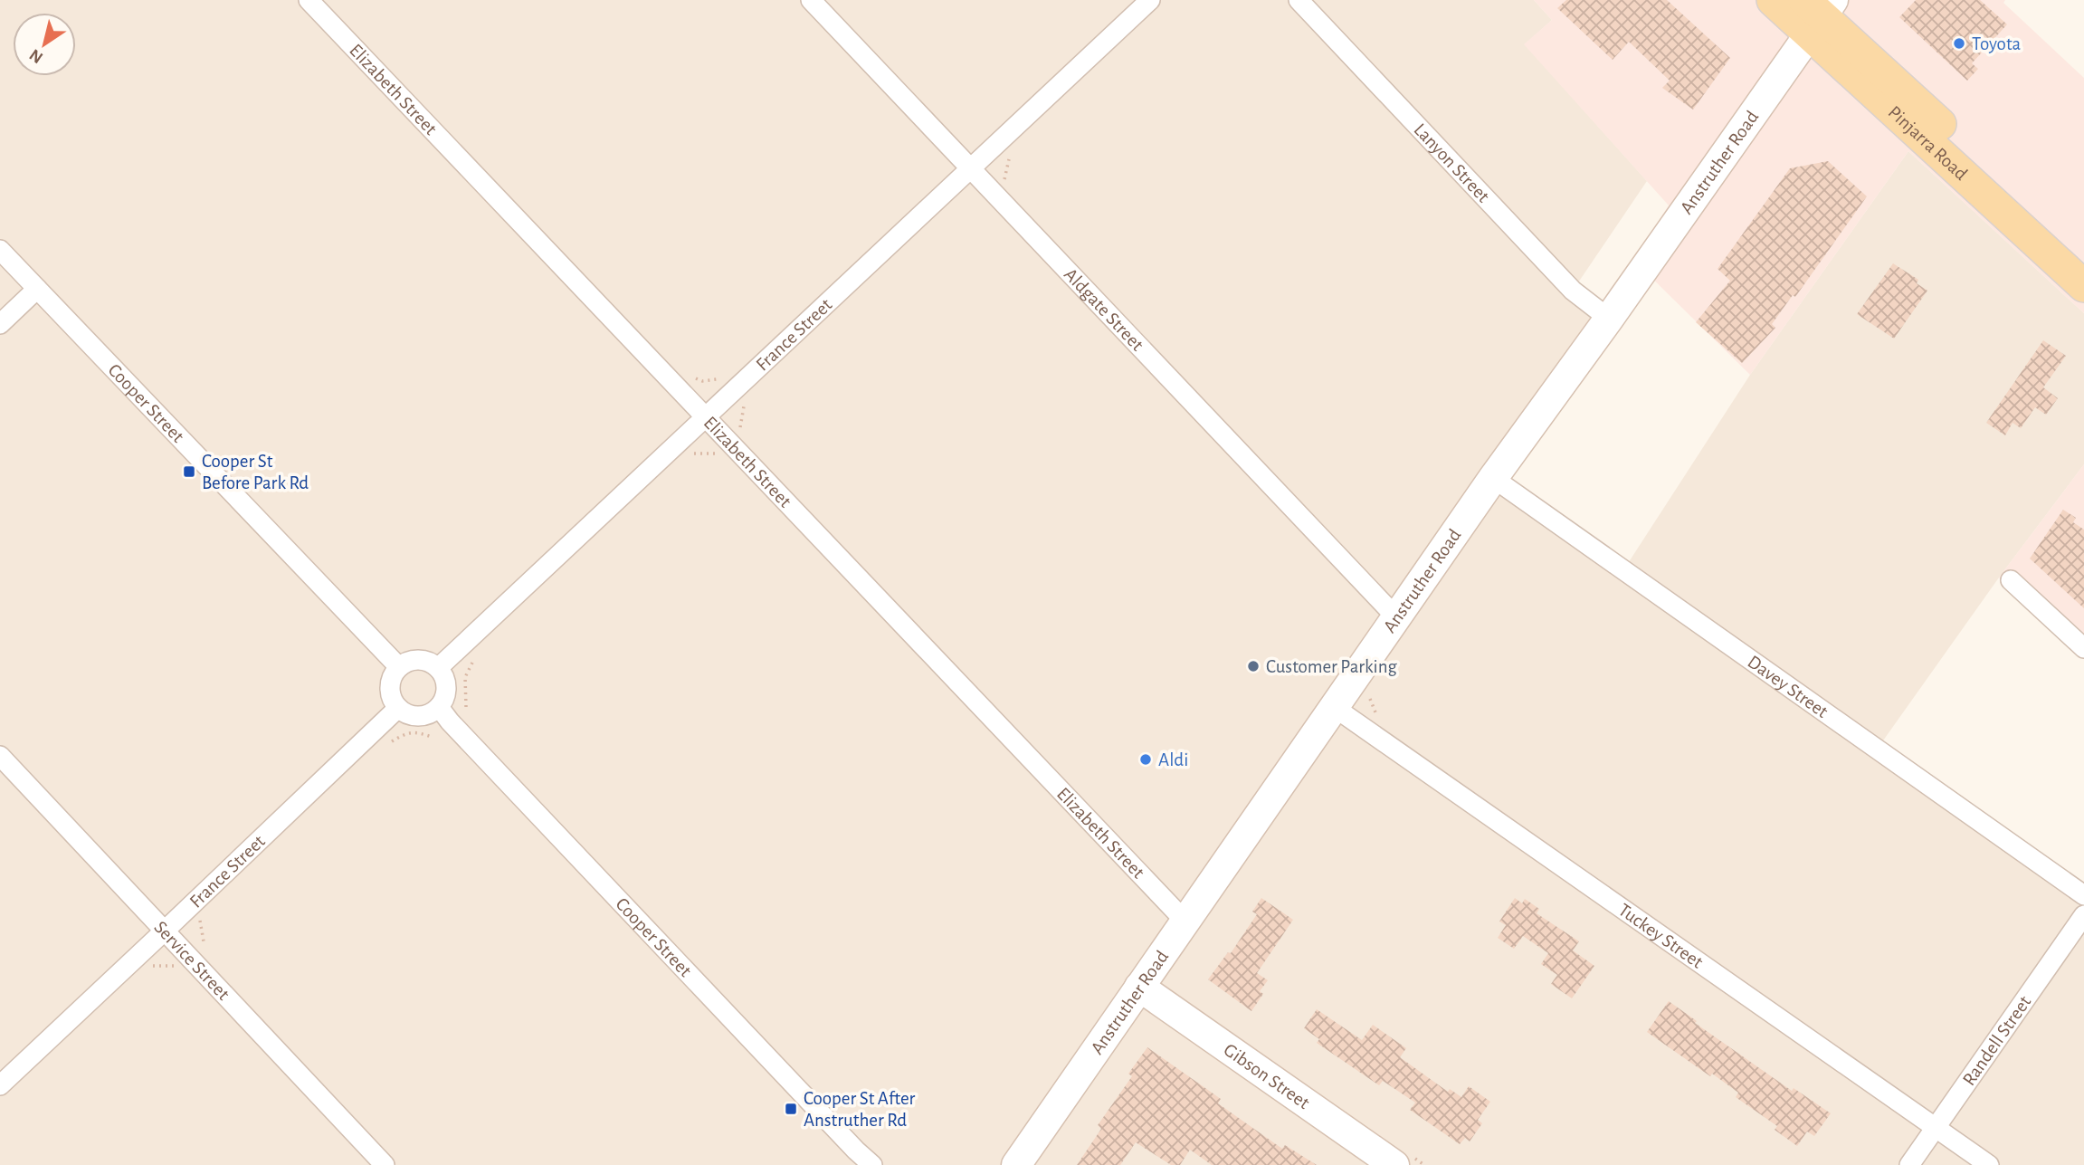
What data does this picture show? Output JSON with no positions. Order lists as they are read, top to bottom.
{
  "streets": {
    "main road": ["Pinjarra Road", "Anstruther Road", "Gibson Street"],
    "street": [
      "Elizabeth Street",
      "Lanyon Street",
      "Aldgate Street",
      "France Street",
      "Cooper Street",
      "Davey Street",
      "Tuckey Street",
      "Service Street",
      "Randell Street"
    ]
  },
  "crossings": [
    ["Elizabeth Street", "Anstruther Road"],
    ["Elizabeth Street", "France Street"],
    ["Pinjarra Road", "Anstruther Road"],
    ["Lanyon Street", "Anstruther Road"],
    ["Anstruther Road", "Aldgate Street"],
    ["Anstruther Road", "Davey Street"],
    ["Anstruther Road", "Tuckey Street"],
    ["Anstruther Road", "Gibson Street"],
    ["Aldgate Street", "France Street"],
    ["France Street", "Cooper Street"],
    ["France Street", "Service Street"],
    ["Tuckey Street", "Randell Street"]
  ],
  "places": {
    "other": ["Toyota", "Customer Parking", "Aldi"],
    "transit": ["Cooper St Before Park Rd", "Cooper St After Anstruther Rd"]
  },
  "north": "bottom left"
}
